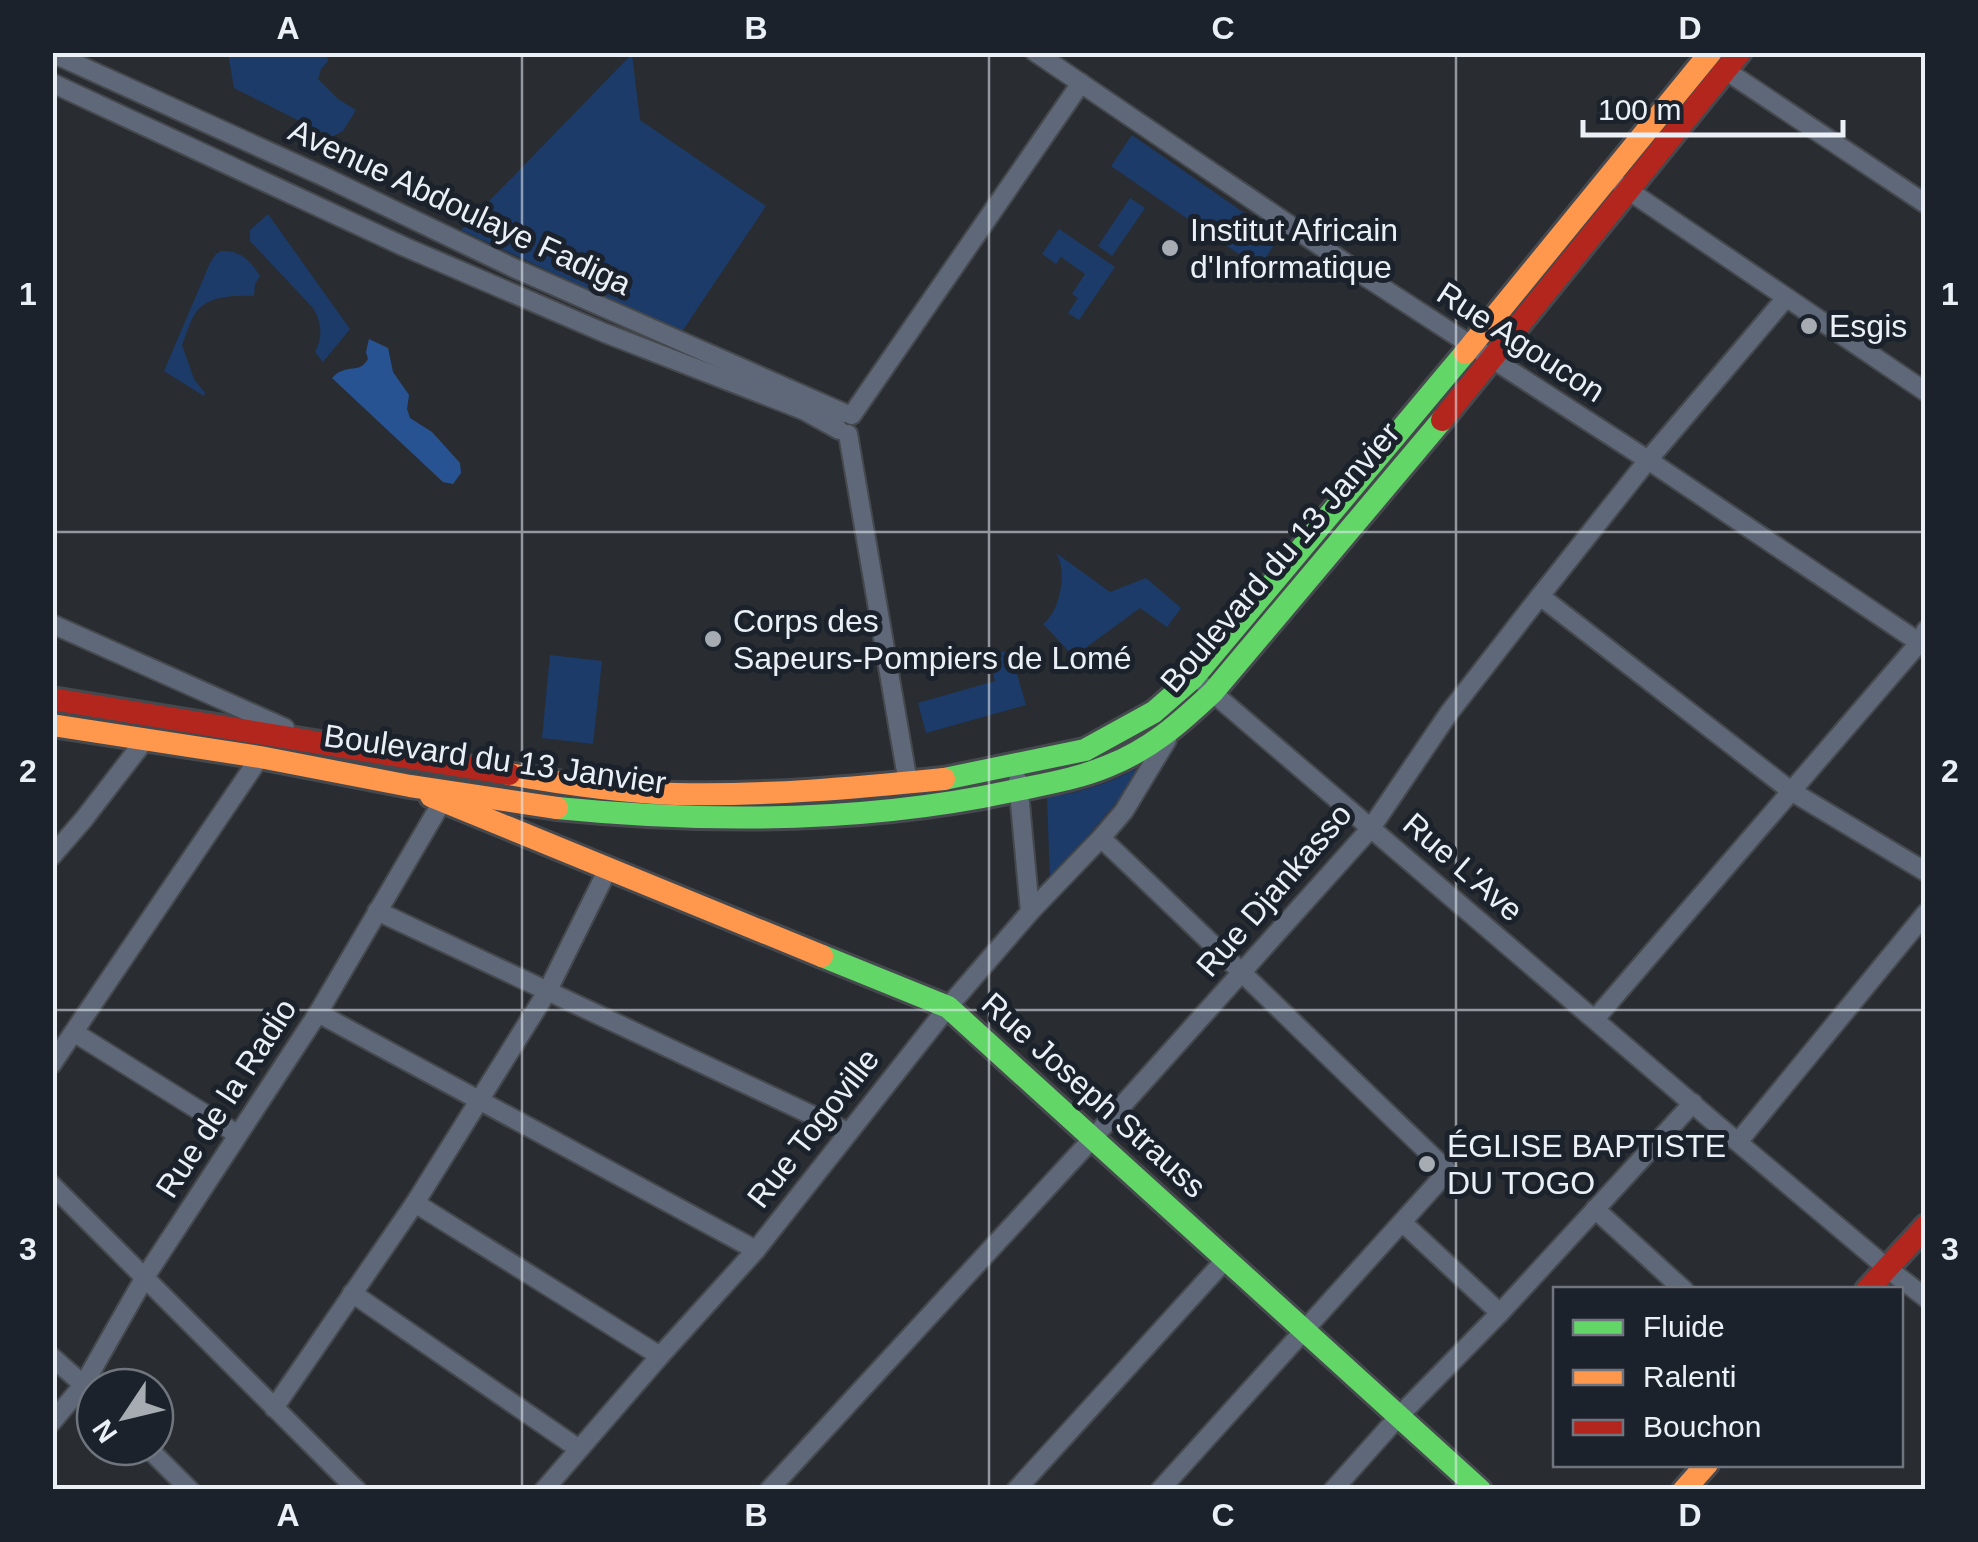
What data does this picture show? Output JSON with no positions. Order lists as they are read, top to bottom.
{
  "streets": {
    "main road": ["Boulevard du 13 Janvier", "Rue Joseph Strauss"],
    "street": [
      "Avenue Abdoulaye Fadiga",
      "Rue Agoucon",
      "Rue L'Ave",
      "Rue Djankasso",
      "Rue de la Radio",
      "Rue Togoville"
    ]
  },
  "crossings": [
    ["Rue Agoucon", "Boulevard du 13 Janvier"],
    ["Rue Agoucon", "Rue Djankasso"],
    ["Boulevard du 13 Janvier", "Rue L'Ave"],
    ["Boulevard du 13 Janvier", "Rue Joseph Strauss"],
    ["Boulevard du 13 Janvier", "Rue Togoville"],
    ["Rue L'Ave", "Rue Djankasso"],
    ["Rue Djankasso", "Rue Joseph Strauss"],
    ["Rue Joseph Strauss", "Rue de la Radio"],
    ["Rue Joseph Strauss", "Rue Togoville"]
  ],
  "places": [
    "Institut Africain d'Informatique",
    "Esgis",
    "Corps des Sapeurs-Pompiers de Lomé",
    "ÉGLISE BAPTISTE DU TOGO"
  ],
  "legend": ["Fluide", "Ralenti", "Bouchon"],
  "scale_bar": "100 m",
  "north": "bottom left",
  "grid": {
    "columns": [
      "A",
      "B",
      "C",
      "D"
    ],
    "rows": ["1", "2", "3"]
  }
}
